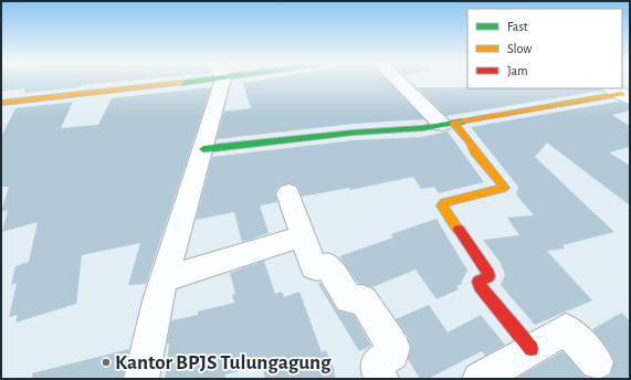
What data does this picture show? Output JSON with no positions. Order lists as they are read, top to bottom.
{
  "places": ["Kantor BPJS Tulungagung"],
  "legend": ["Fast", "Slow", "Jam"]
}
